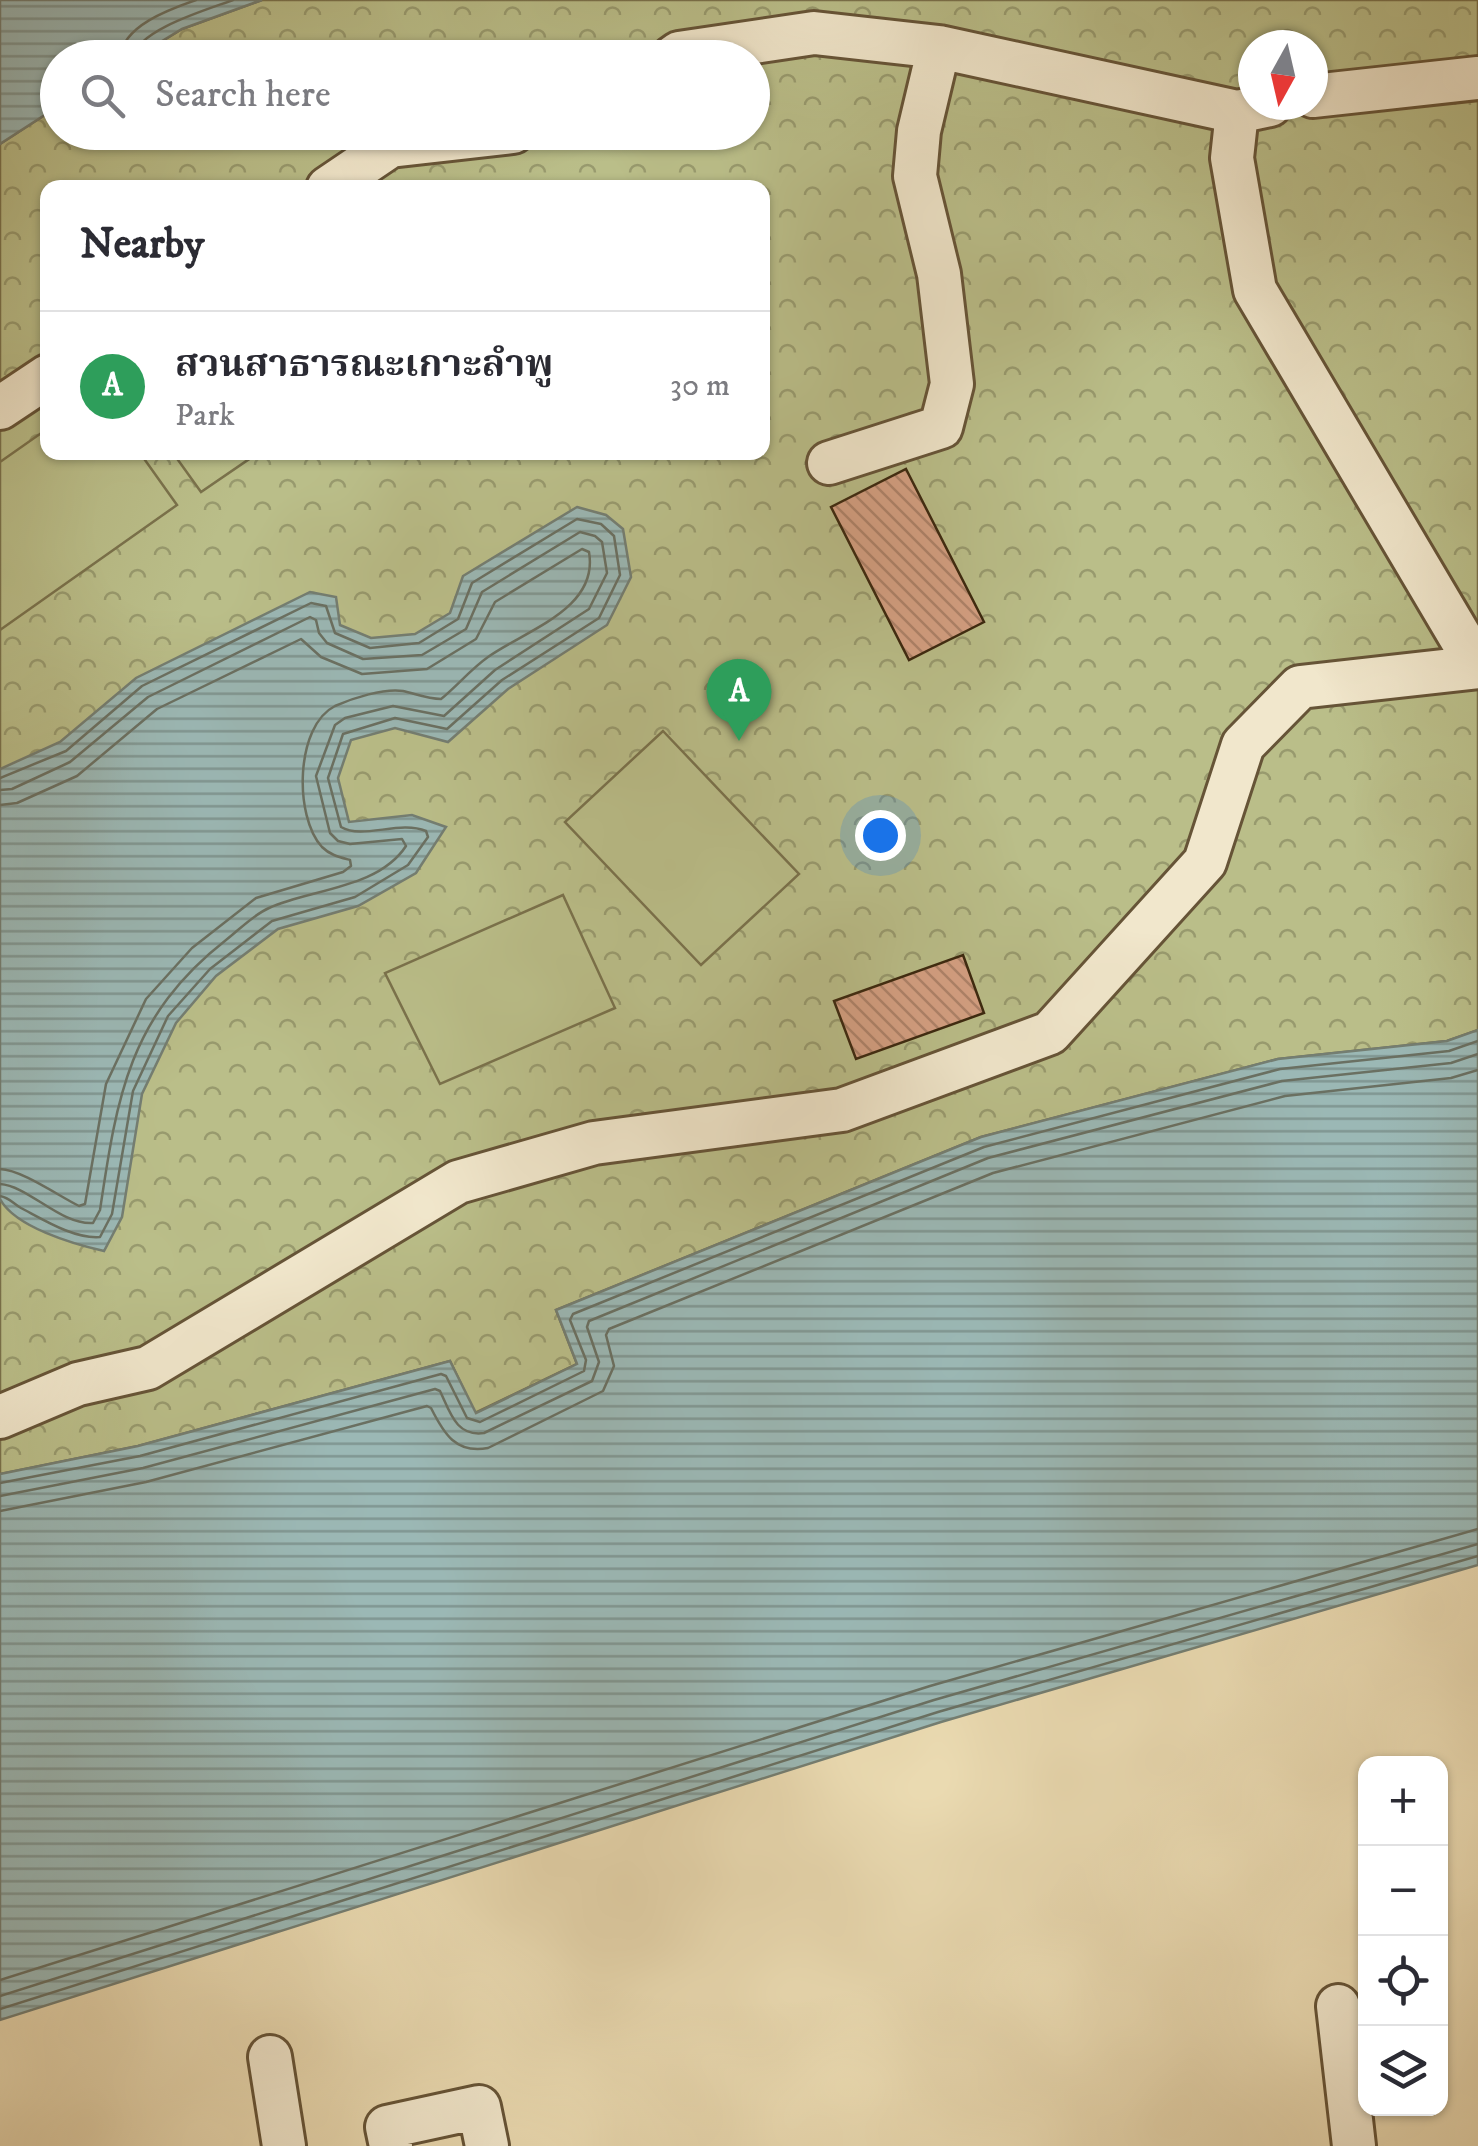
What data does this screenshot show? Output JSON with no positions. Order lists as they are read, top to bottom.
{
  "north": "bottom",
  "page": {
    "search": "Search here",
    "heading": "Nearby",
    "list": [
      {
        "mark": "A",
        "name": "สวนสาธารณะเกาะลำพู",
        "note": "Park",
        "value": "30 m"
      }
    ],
    "pins": "A",
    "map_buttons": ["+", "−"]
  }
}
